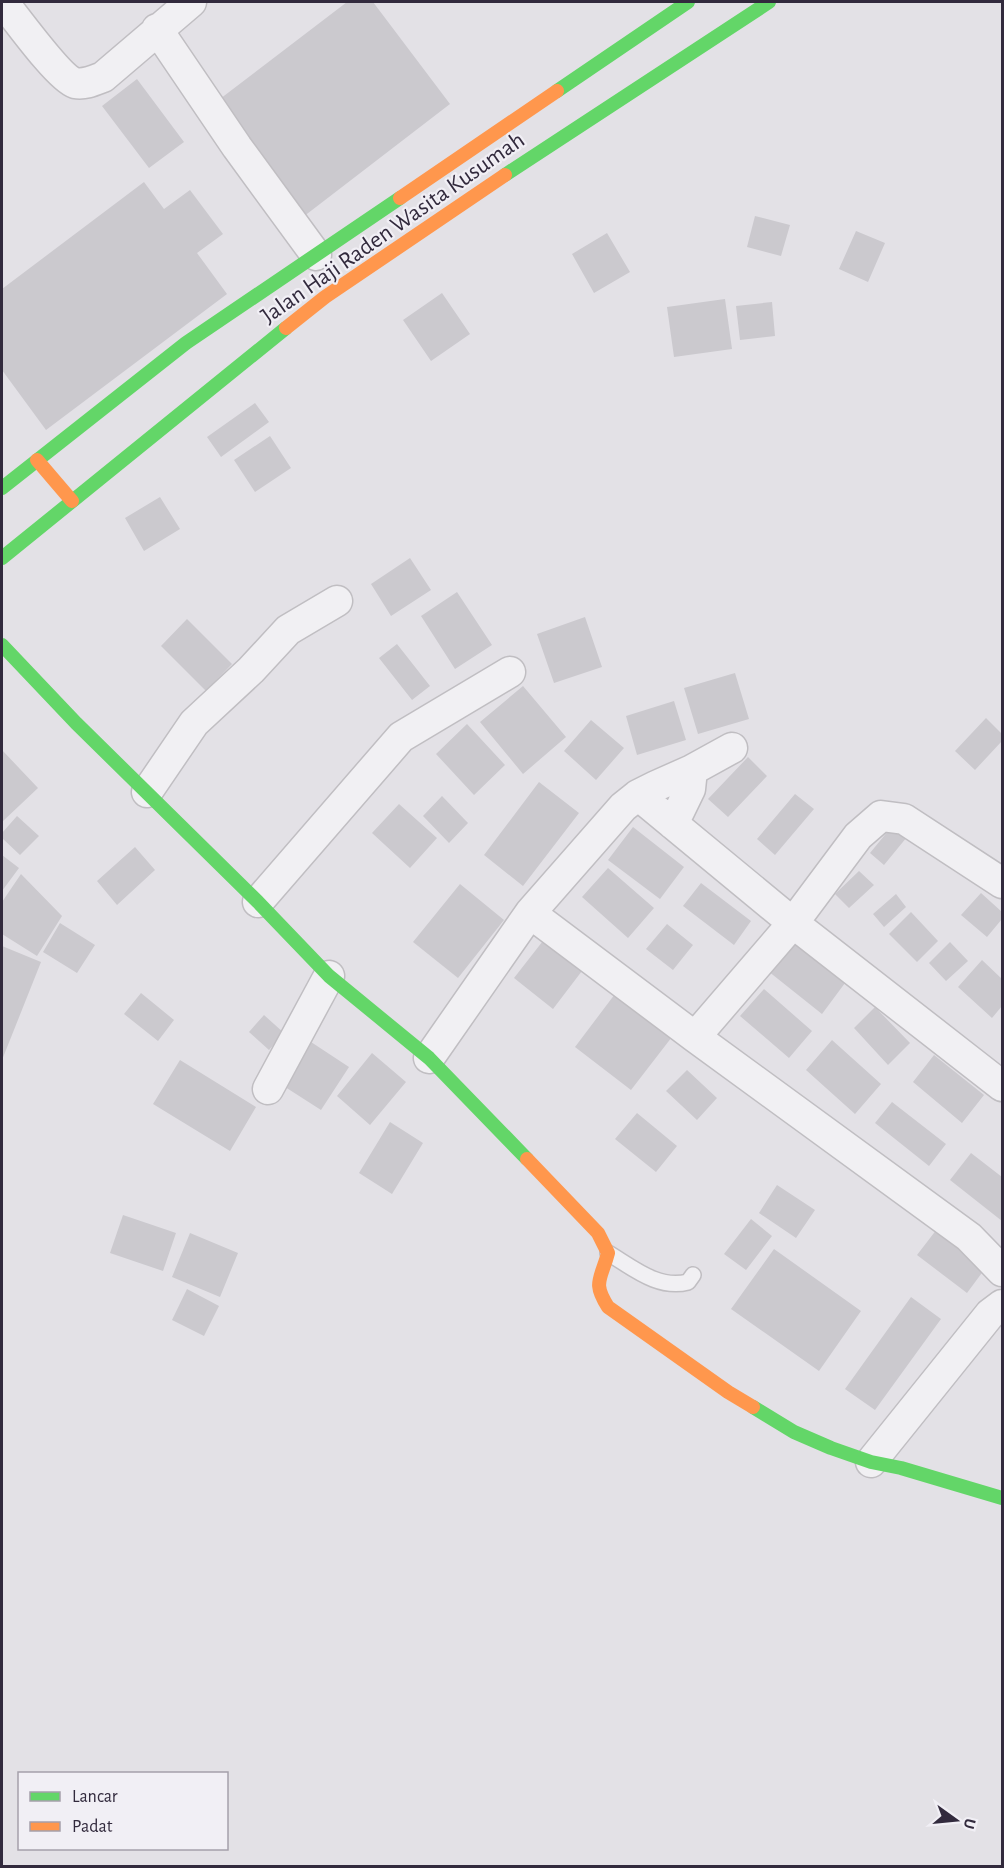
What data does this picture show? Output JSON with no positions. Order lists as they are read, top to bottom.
{
  "streets": {
    "main road": ["Jalan Haji Raden Wasita Kusumah"]
  },
  "legend": ["Lancar", "Padat"],
  "north": "right"
}
